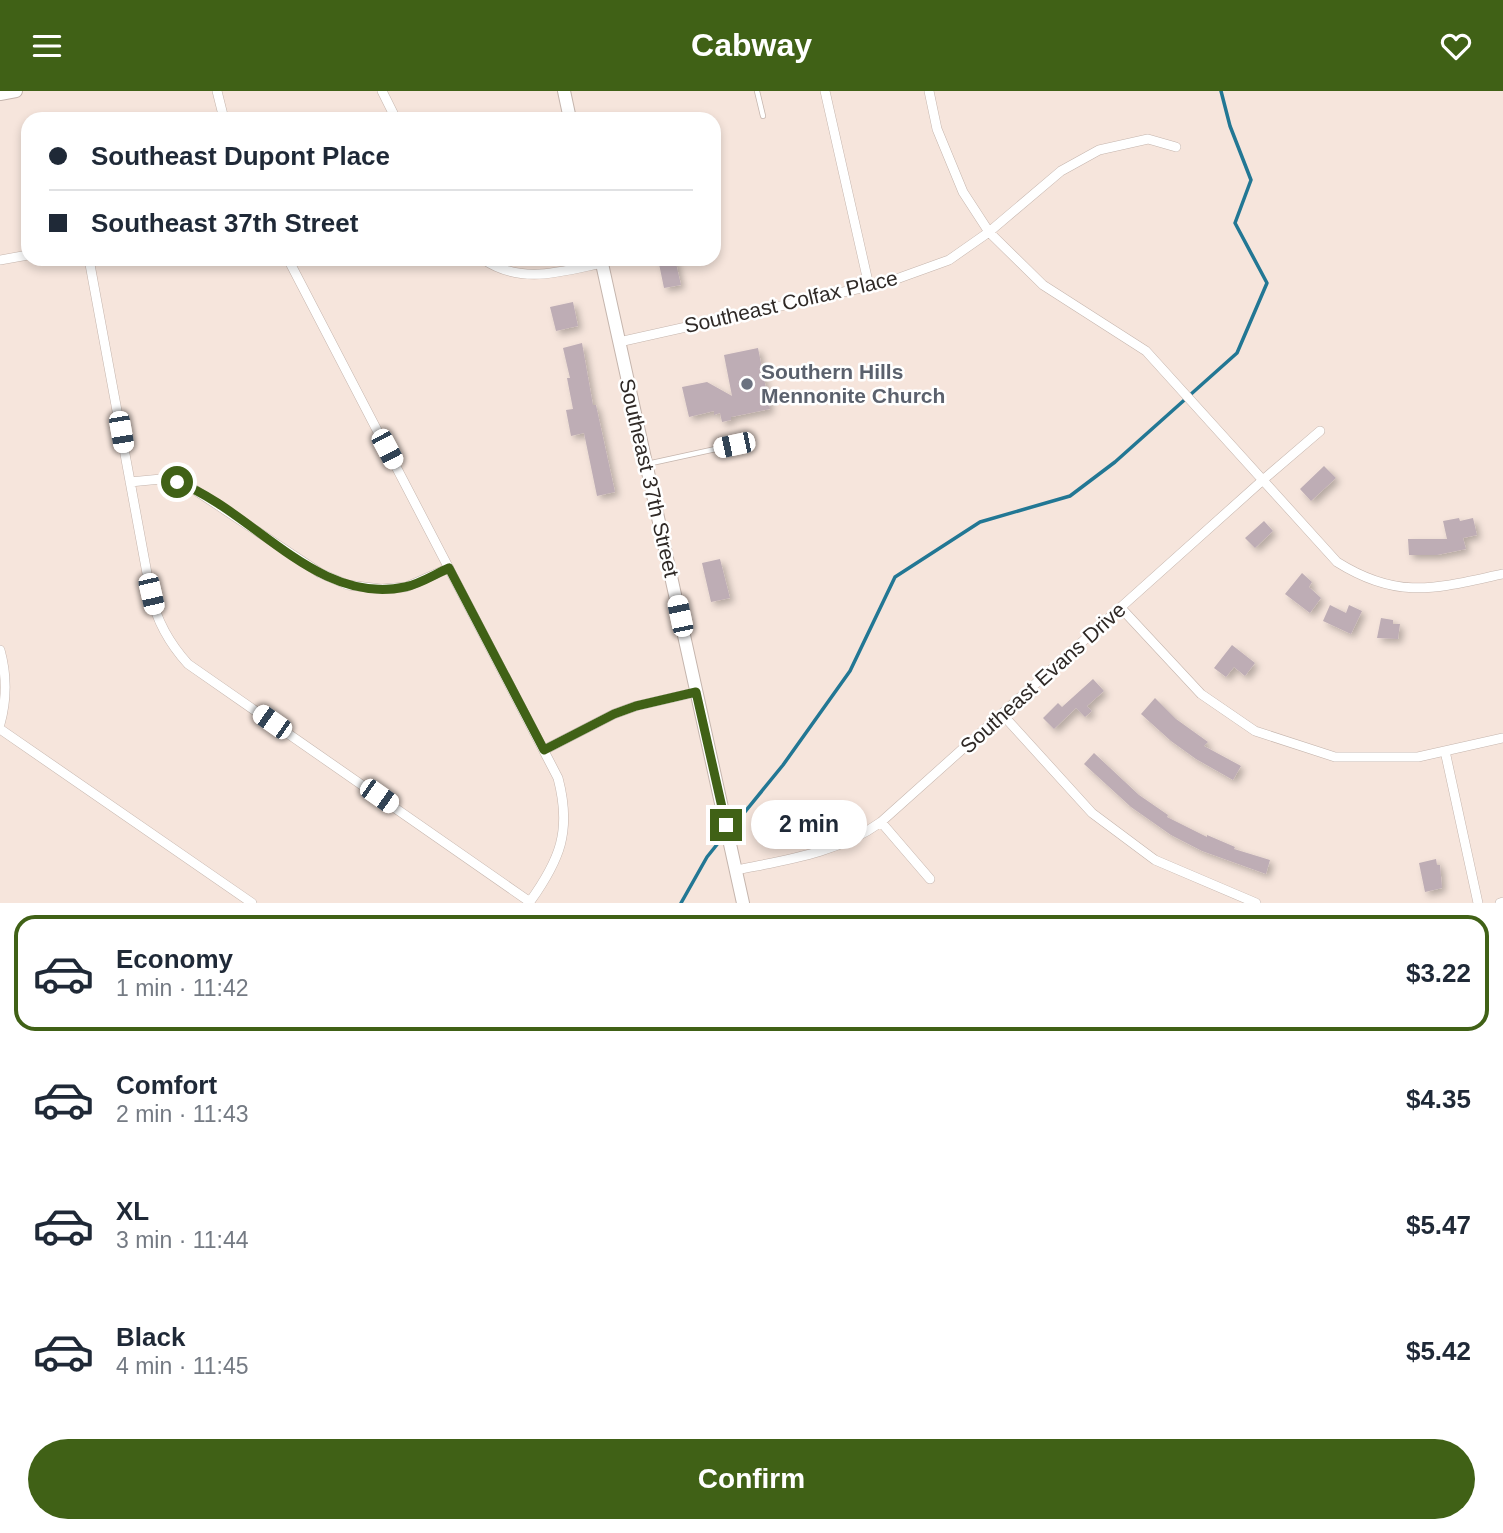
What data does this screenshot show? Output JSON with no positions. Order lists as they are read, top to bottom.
{
  "streets": {
    "main road": ["Southeast 37th Street"],
    "street": ["Southeast Colfax Place", "Southeast Evans Drive"]
  },
  "crossings": [
    ["Southeast Colfax Place", "Southeast 37th Street"],
    ["Southeast 37th Street", "Southeast Evans Drive"]
  ],
  "places": ["Southern Hills Mennonite Church"],
  "page": {
    "header": "Cabway",
    "banner": ["Southeast Dupont Place", "Southeast 37th Street"],
    "bubble": "2 min",
    "list": [
      {
        "name": "Economy",
        "note": "1 min · 11:42",
        "value": "$3.22"
      },
      {
        "name": "Comfort",
        "note": "2 min · 11:43",
        "value": "$4.35"
      },
      {
        "name": "XL",
        "note": "3 min · 11:44",
        "value": "$5.47"
      },
      {
        "name": "Black",
        "note": "4 min · 11:45",
        "value": "$5.42"
      }
    ],
    "buttons": "Confirm"
  }
}
